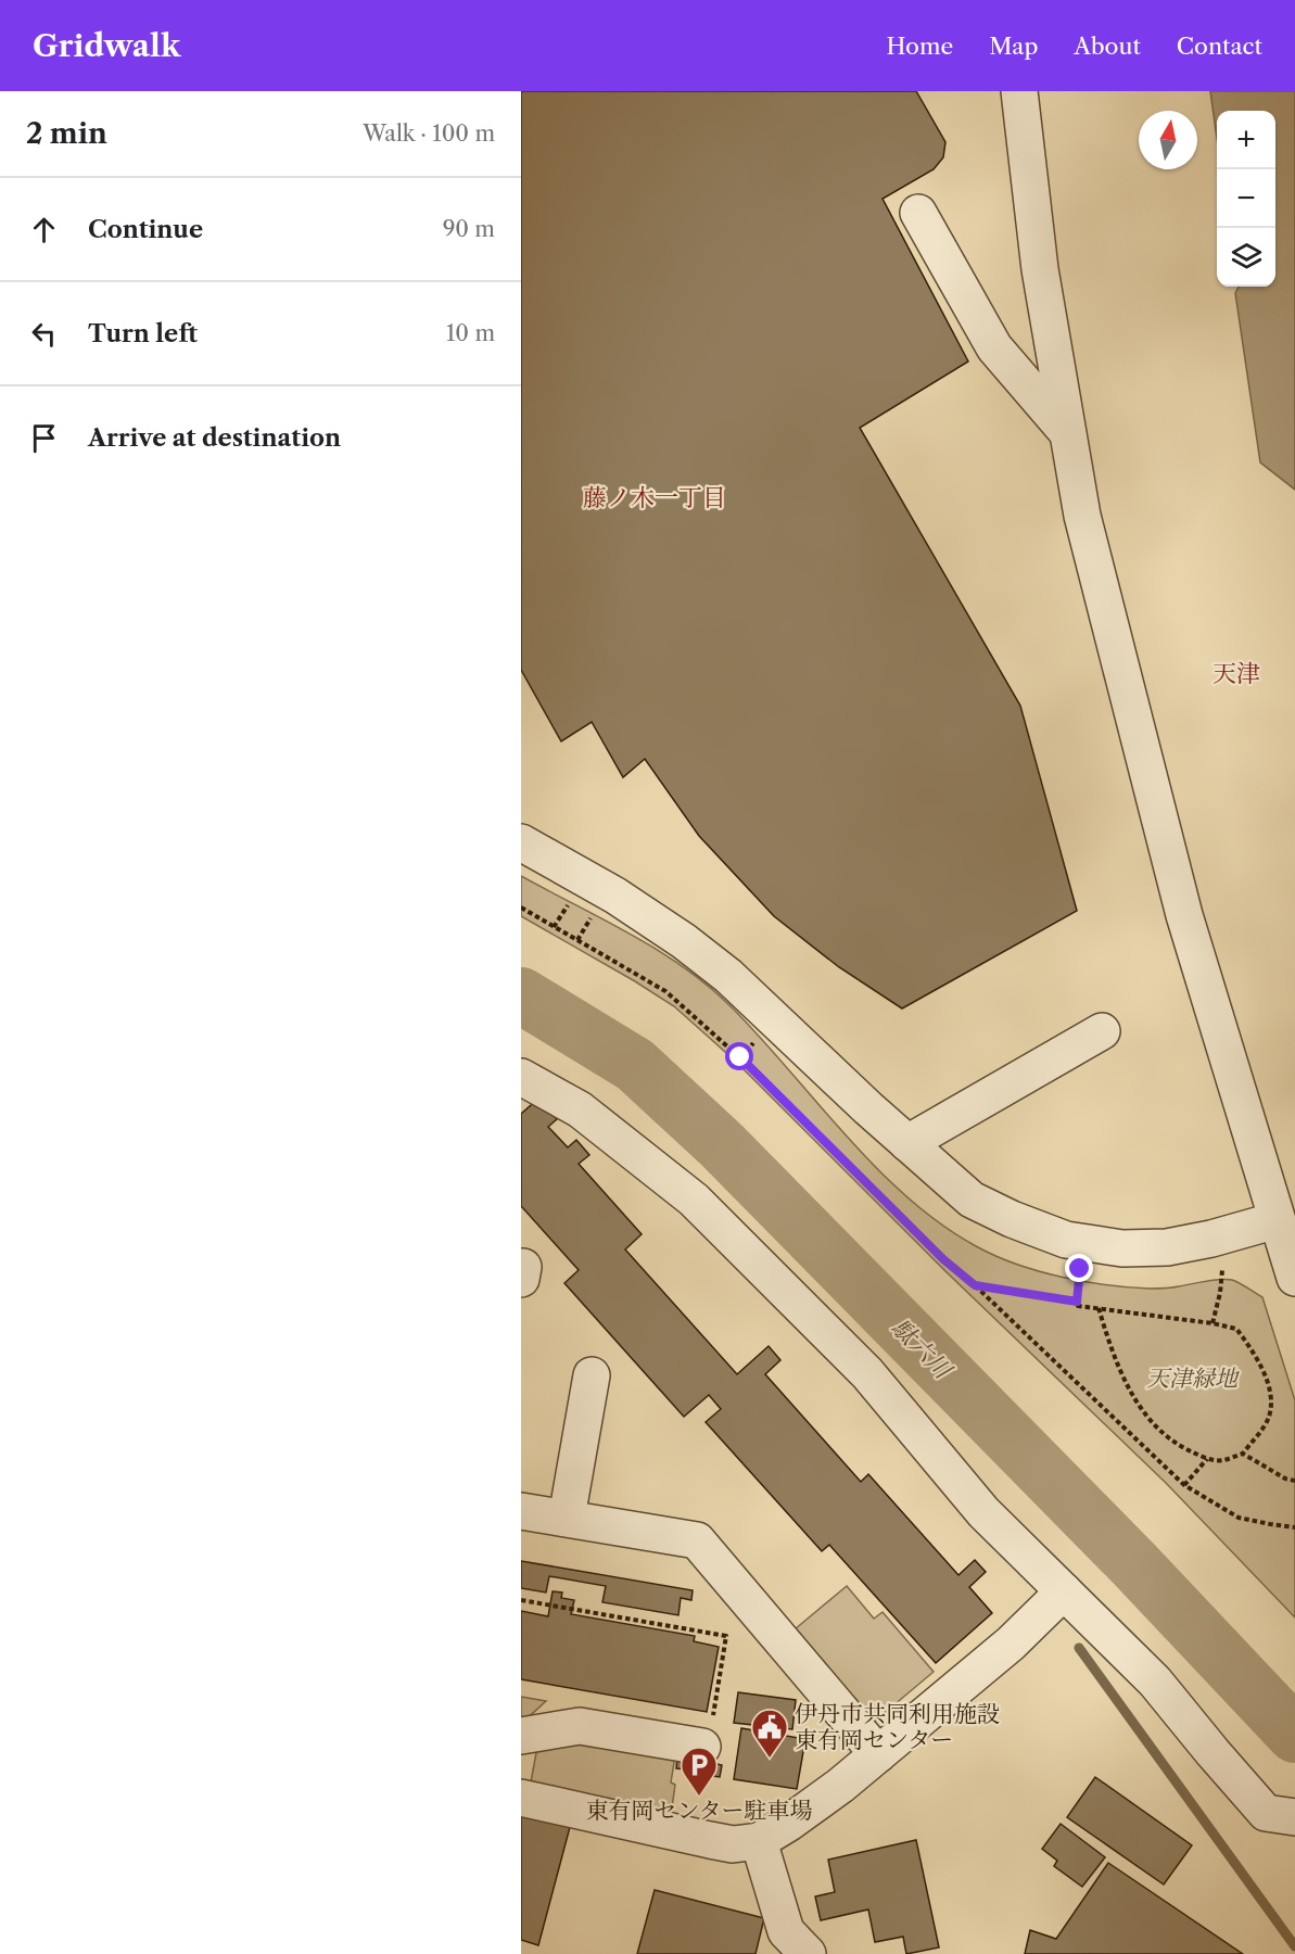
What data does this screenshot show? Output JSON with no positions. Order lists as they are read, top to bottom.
{
  "districts": ["藤ノ木一丁目", "天津"],
  "water": ["駄六川"],
  "parks": ["天津緑地"],
  "places": {
    "public building": ["伊丹市共同利用施設 東有岡センター"],
    "parking": ["東有岡センター駐車場"]
  },
  "north": "top",
  "page": {
    "header": "Gridwalk",
    "nav": [
      "Home",
      "Map",
      "About",
      "Contact"
    ],
    "heading": ["2 min", "Walk · 100 m"],
    "map_buttons": ["+", "−"],
    "list": [
      ["Continue", "90 m"],
      ["Turn left", "10 m"],
      "Arrive at destination"
    ]
  }
}
